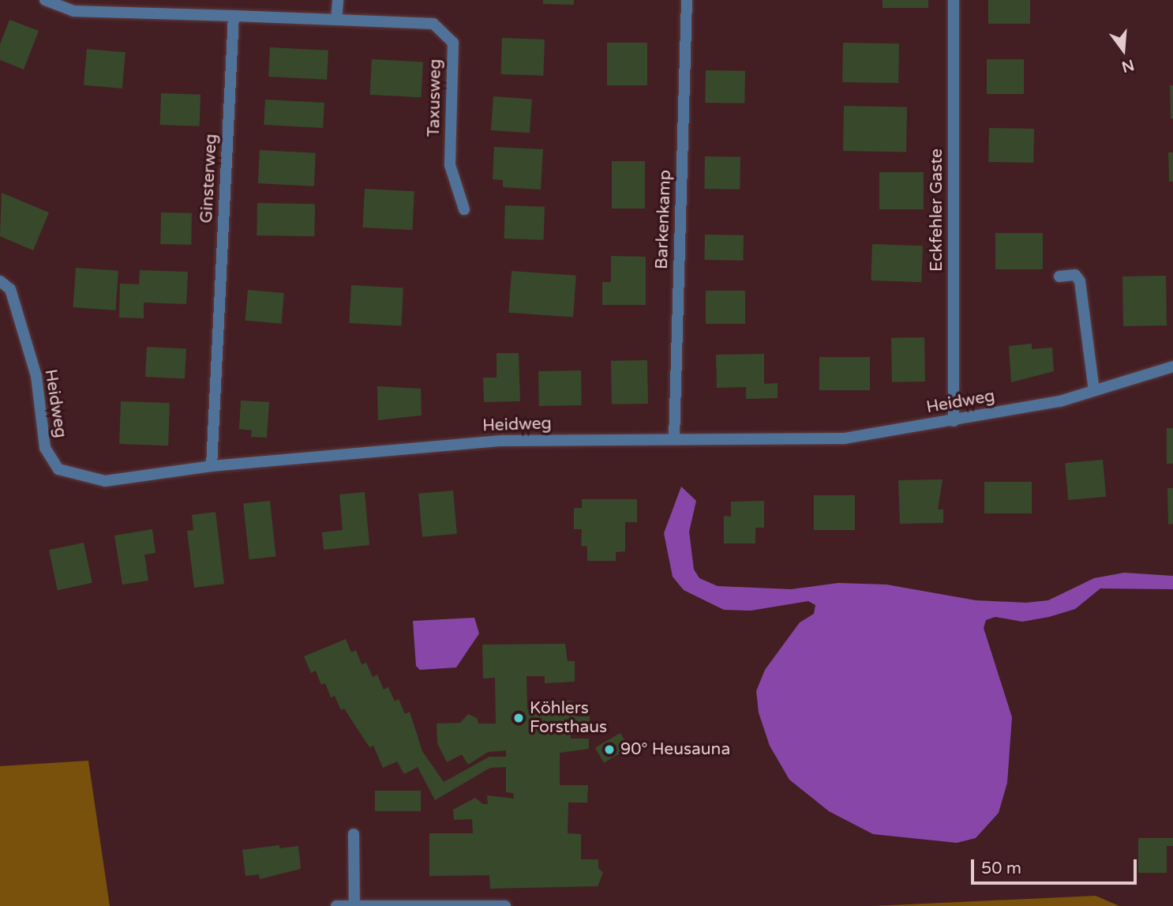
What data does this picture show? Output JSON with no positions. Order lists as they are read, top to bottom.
{
  "streets": {
    "street": [
      "Taxusweg",
      "Ginsterweg",
      "Eckfehler Gaste",
      "Barkenkamp",
      "Heidweg"
    ]
  },
  "crossings": [
    ["Ginsterweg", "Heidweg"],
    ["Eckfehler Gaste", "Heidweg"],
    ["Barkenkamp", "Heidweg"]
  ],
  "places": ["Köhlers Forsthaus", "90° Heusauna"],
  "scale_bar": "50 m",
  "north": "bottom"
}
